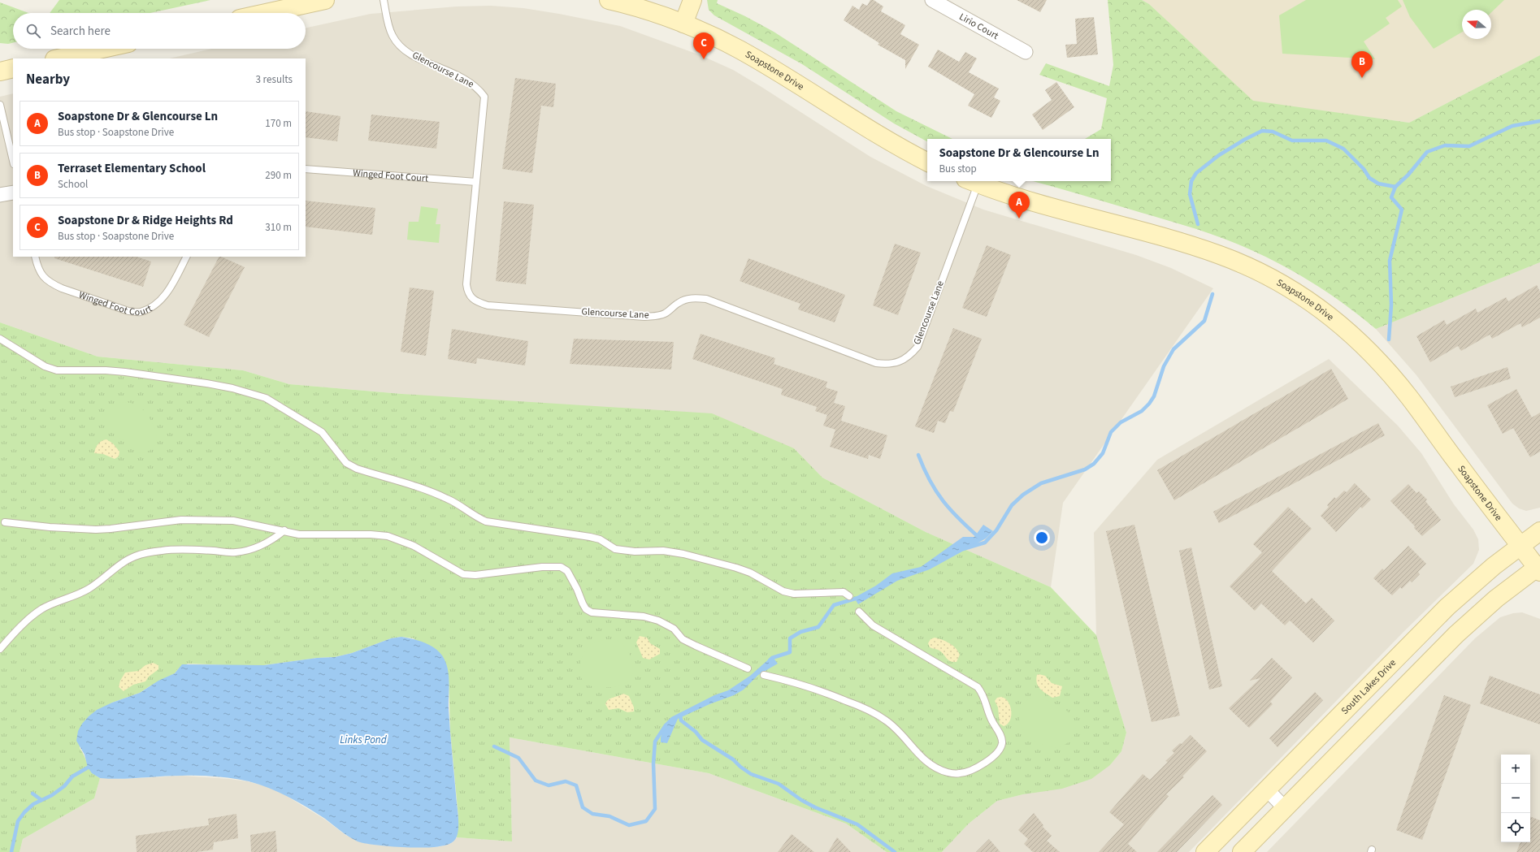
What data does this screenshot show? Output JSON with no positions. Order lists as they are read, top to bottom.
{
  "streets": {
    "street": ["Lirio Court", "Soapstone Drive", "South Lakes Drive"],
    "lane": ["Glencourse Lane", "Winged Foot Court"]
  },
  "crossings": [
    ["Glencourse Lane", "Soapstone Drive"],
    ["Glencourse Lane", "Winged Foot Court"],
    ["Soapstone Drive", "South Lakes Drive"]
  ],
  "water": ["Links Pond"],
  "north": "left",
  "page": {
    "search": "Search here",
    "pins": ["C", "B", "A"],
    "heading": ["Nearby", "3 results"],
    "list": [
      {
        "mark": "A",
        "name": "Soapstone Dr & Glencourse Ln",
        "note": "Bus stop · Soapstone Drive",
        "value": "170 m"
      },
      {
        "mark": "B",
        "name": "Terraset Elementary School",
        "note": "School",
        "value": "290 m"
      },
      {
        "mark": "C",
        "name": "Soapstone Dr & Ridge Heights Rd",
        "note": "Bus stop · Soapstone Drive",
        "value": "310 m"
      }
    ],
    "popup": ["Soapstone Dr & Glencourse Ln", "Bus stop"],
    "map_buttons": ["+", "−"]
  }
}
